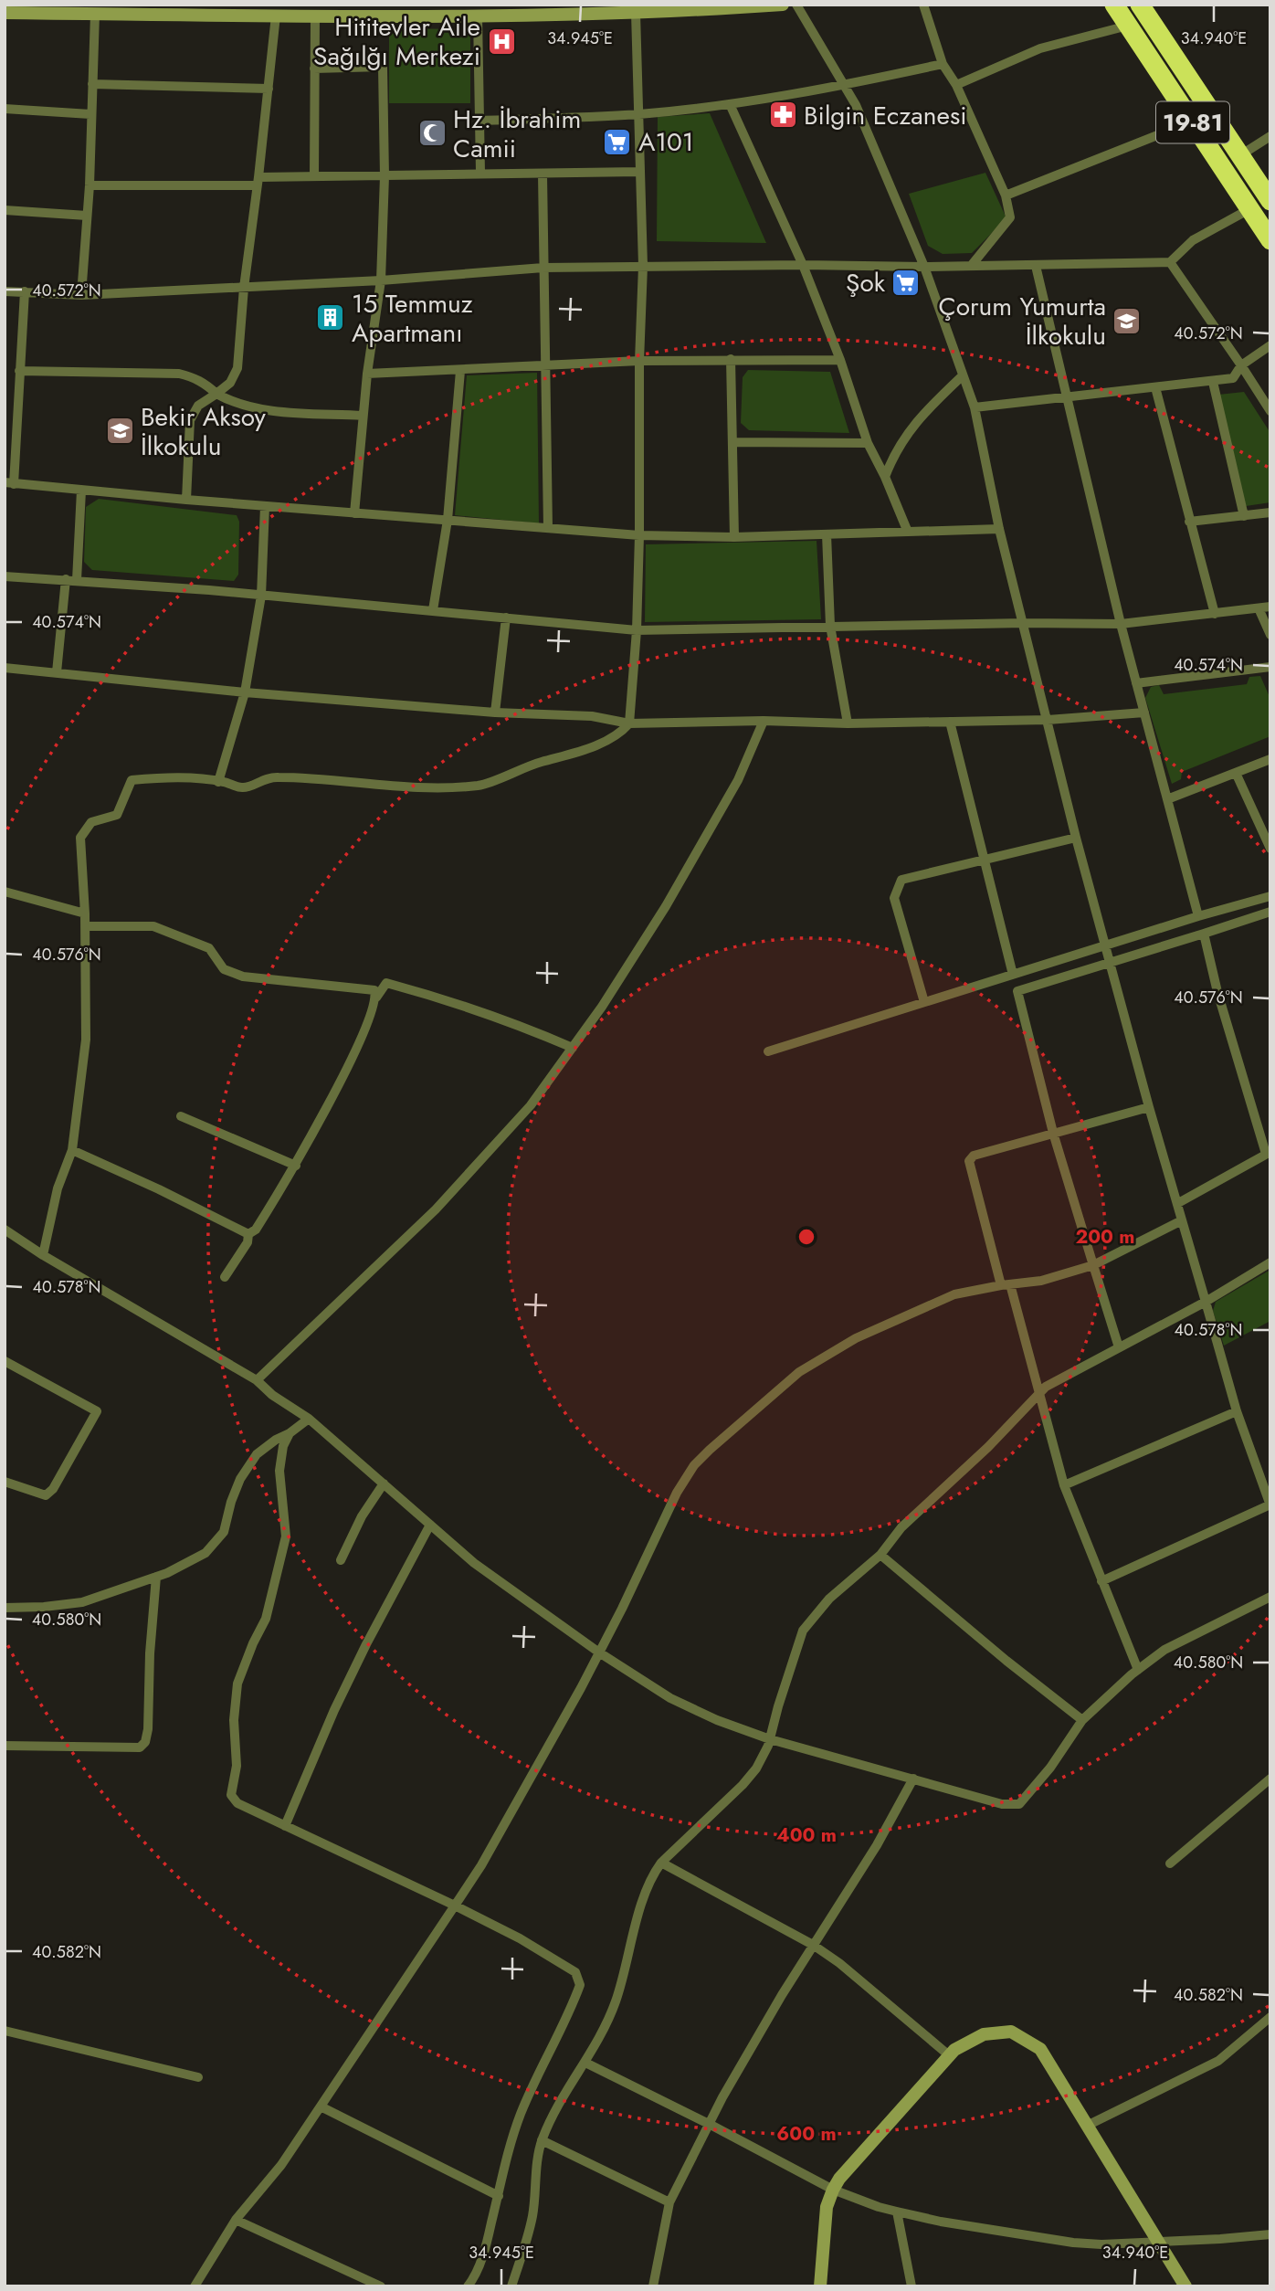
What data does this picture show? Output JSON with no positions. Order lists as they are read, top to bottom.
{
  "streets": {
    "highway": ["19-81"]
  },
  "places": {
    "hospital": ["Hititevler Aile Sağılğı Merkezi"],
    "pharmacy": ["Bilgin Eczanesi"],
    "mosque": ["Hz. İbrahim Camii"],
    "supermarket": ["A101", "Şok"],
    "building": ["15 Temmuz Apartmanı"],
    "school or university": ["Çorum Yumurta İlkokulu", "Bekir Aksoy İlkokulu"]
  },
  "coordinates": [
    "34.945°E",
    "34.940°E",
    "40.572°N",
    "40.574°N",
    "40.576°N",
    "40.578°N",
    "40.580°N",
    "40.582°N"
  ],
  "rings": ["200 m", "400 m", "600 m"]
}
